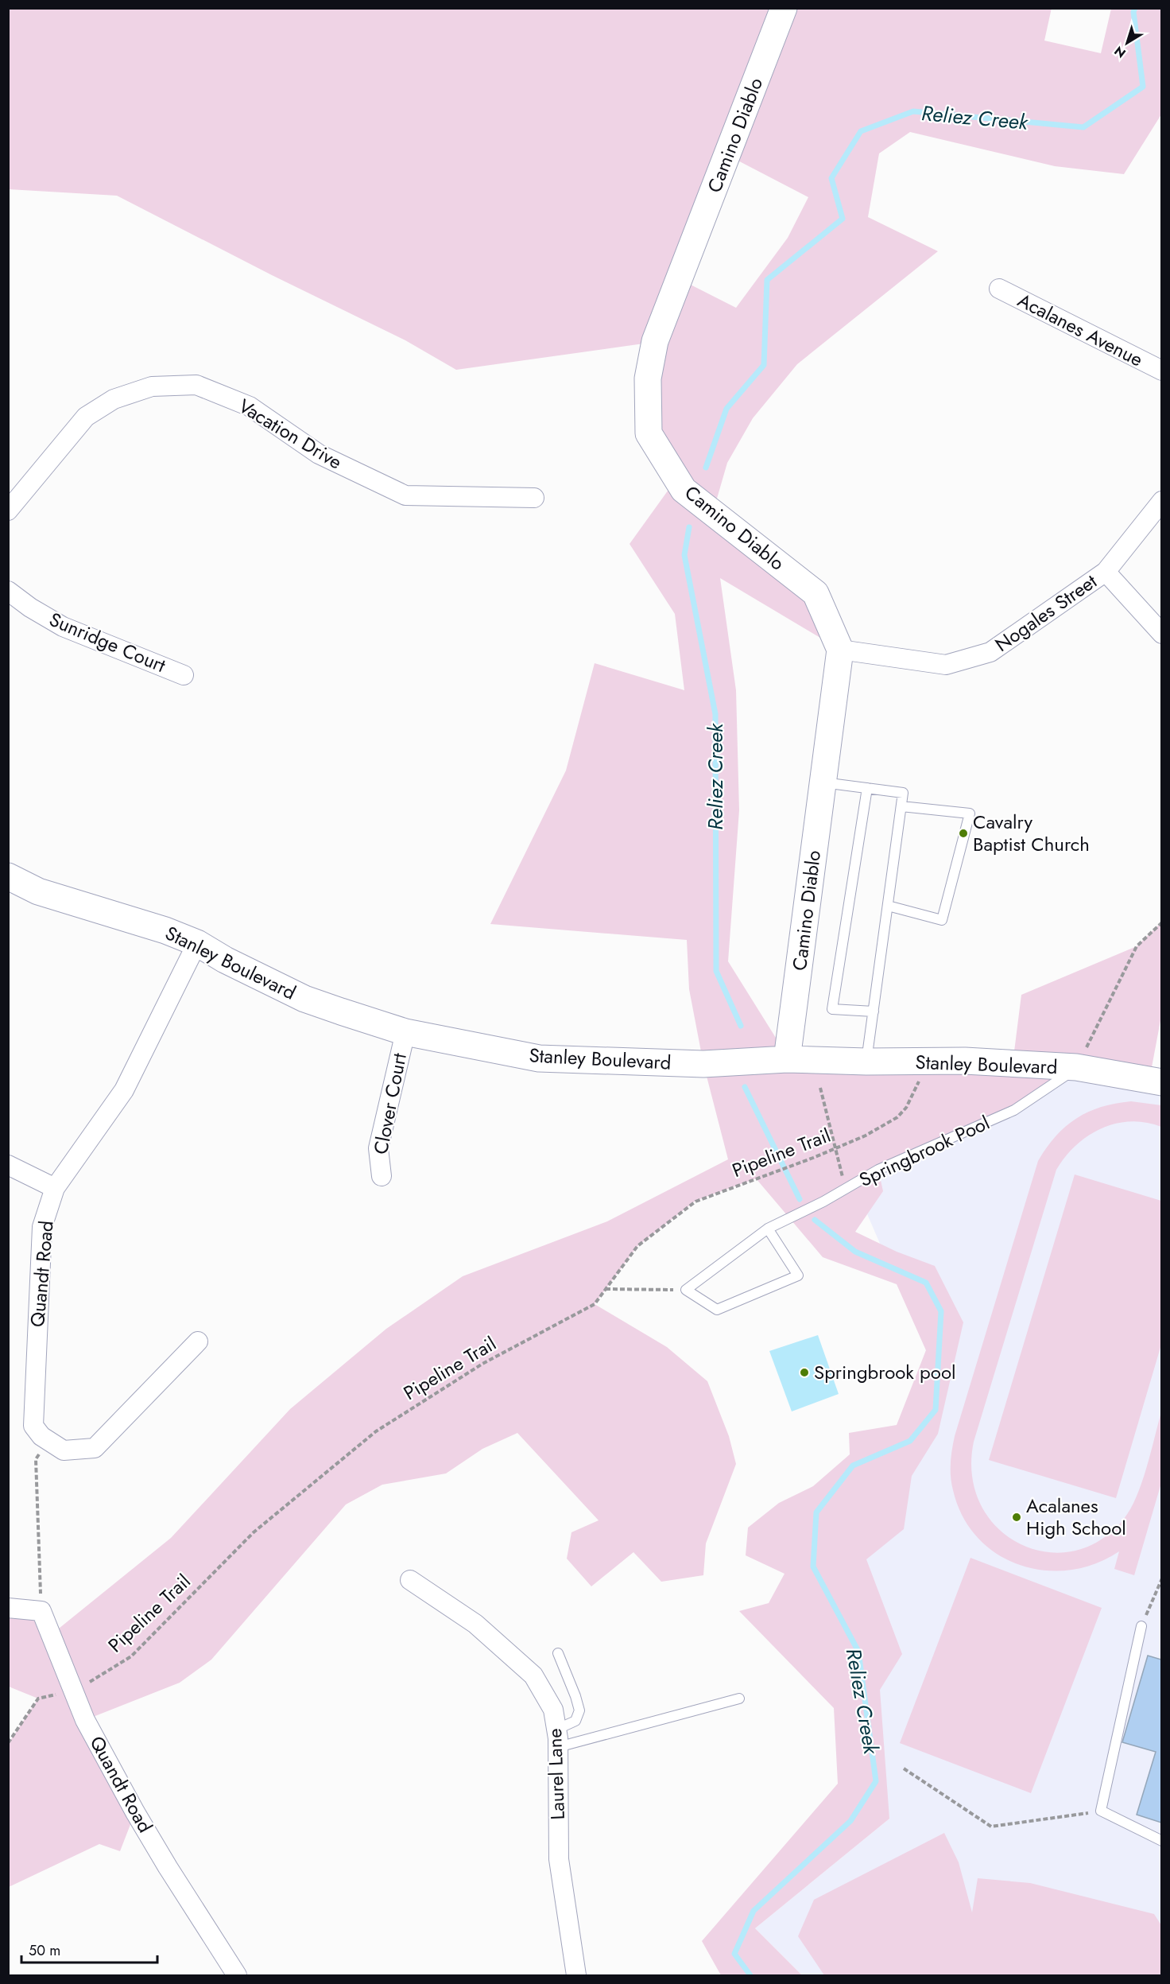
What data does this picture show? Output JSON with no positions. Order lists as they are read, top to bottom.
{
  "streets": {
    "street": [
      "Camino Diablo",
      "Acalanes Avenue",
      "Vacation Drive",
      "Nogales Street",
      "Sunridge Court",
      "Stanley Boulevard",
      "Clover Court",
      "Quandt Road",
      "Laurel Lane"
    ],
    "lane": ["Springbrook Pool"],
    "path": ["Pipeline Trail"]
  },
  "crossings": [
    ["Camino Diablo", "Nogales Street"],
    ["Camino Diablo", "Stanley Boulevard"],
    ["Stanley Boulevard", "Clover Court"],
    ["Stanley Boulevard", "Springbrook Pool"],
    ["Stanley Boulevard", "Pipeline Trail"],
    ["Stanley Boulevard", "Quandt Road"],
    ["Pipeline Trail", "Quandt Road"]
  ],
  "water": ["Reliez Creek"],
  "places": ["Cavalry Baptist Church", "Springbrook pool", "Acalanes High School"],
  "scale_bar": "50 m",
  "north": "bottom left"
}
